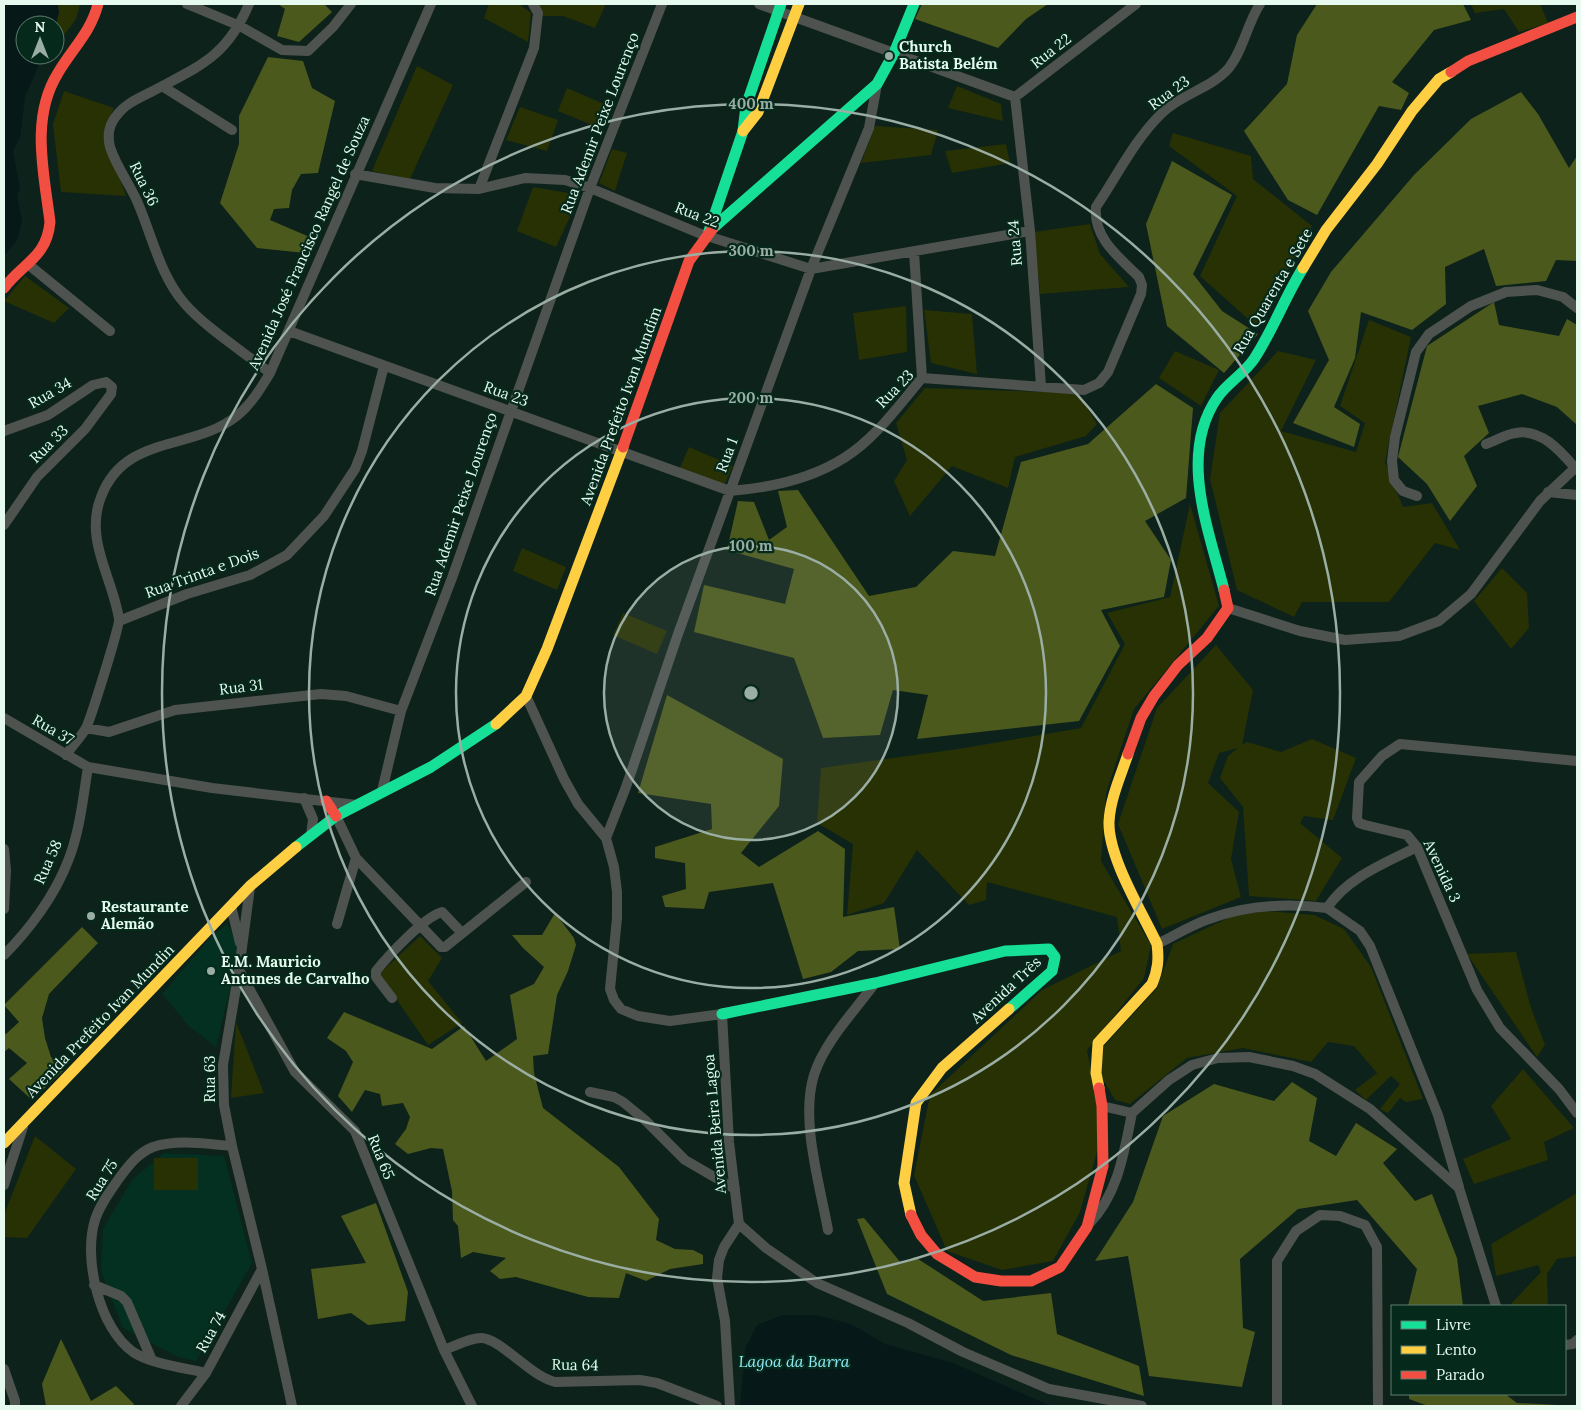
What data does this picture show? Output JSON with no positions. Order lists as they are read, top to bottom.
{
  "streets": {
    "street": [
      "Rua 22",
      "Rua 23",
      "Rua Ademir Peixe Lourenço",
      "Rua 36",
      "Avenida José Francisco Rangel de Souza",
      "Rua 24",
      "Rua Quarenta e Sete",
      "Rua 34",
      "Avenida Prefeito Ivan Mundim",
      "Rua 33",
      "Rua 1",
      "Rua Trinta e Dois",
      "Rua 31",
      "Rua 37",
      "Rua 58",
      "Avenida 3",
      "Avenida Três",
      "Avenida Prefeito Ivan Mundin",
      "Rua 63",
      "Avenida Beira Lagoa",
      "Rua 65",
      "Rua 75",
      "Rua 74",
      "Rua 64"
    ]
  },
  "crossings": [
    ["Rua 22", "Rua Ademir Peixe Lourenço"],
    ["Rua 22", "Avenida José Francisco Rangel de Souza"],
    ["Rua 22", "Rua 24"],
    ["Rua 22", "Avenida Prefeito Ivan Mundim"],
    ["Rua 22", "Rua 1"],
    ["Rua 23", "Rua Ademir Peixe Lourenço"],
    ["Rua 23", "Avenida José Francisco Rangel de Souza"],
    ["Rua 23", "Rua 24"],
    ["Rua 23", "Avenida Prefeito Ivan Mundim"],
    ["Rua 23", "Rua 1"],
    ["Rua 23", "Rua Trinta e Dois"],
    ["Rua Ademir Peixe Lourenço", "Avenida Prefeito Ivan Mundim"],
    ["Rua Ademir Peixe Lourenço", "Rua 31"],
    ["Rua 36", "Avenida José Francisco Rangel de Souza"],
    ["Avenida José Francisco Rangel de Souza", "Rua Trinta e Dois"],
    ["Rua 34", "Rua 33"],
    ["Avenida Prefeito Ivan Mundim", "Rua 1"],
    ["Avenida Prefeito Ivan Mundim", "Rua 37"],
    ["Avenida Prefeito Ivan Mundim", "Avenida Prefeito Ivan Mundin"],
    ["Rua 37", "Rua 58"],
    ["Rua 37", "Avenida Prefeito Ivan Mundin"],
    ["Avenida Três", "Avenida Beira Lagoa"],
    ["Avenida Prefeito Ivan Mundin", "Rua 63"],
    ["Rua 63", "Rua 65"],
    ["Rua 63", "Rua 75"],
    ["Rua 63", "Rua 74"],
    ["Rua 65", "Rua 64"],
    ["Rua 75", "Rua 74"]
  ],
  "water": ["Lagoa da Barra"],
  "places": ["Church Batista Belém", "Restaurante Alemão", "E.M. Mauricio Antunes de Carvalho"],
  "legend": ["Livre", "Lento", "Parado"],
  "north": "top",
  "rings": [
    "400 m",
    "300 m",
    "200 m",
    "100 m"
  ]
}
